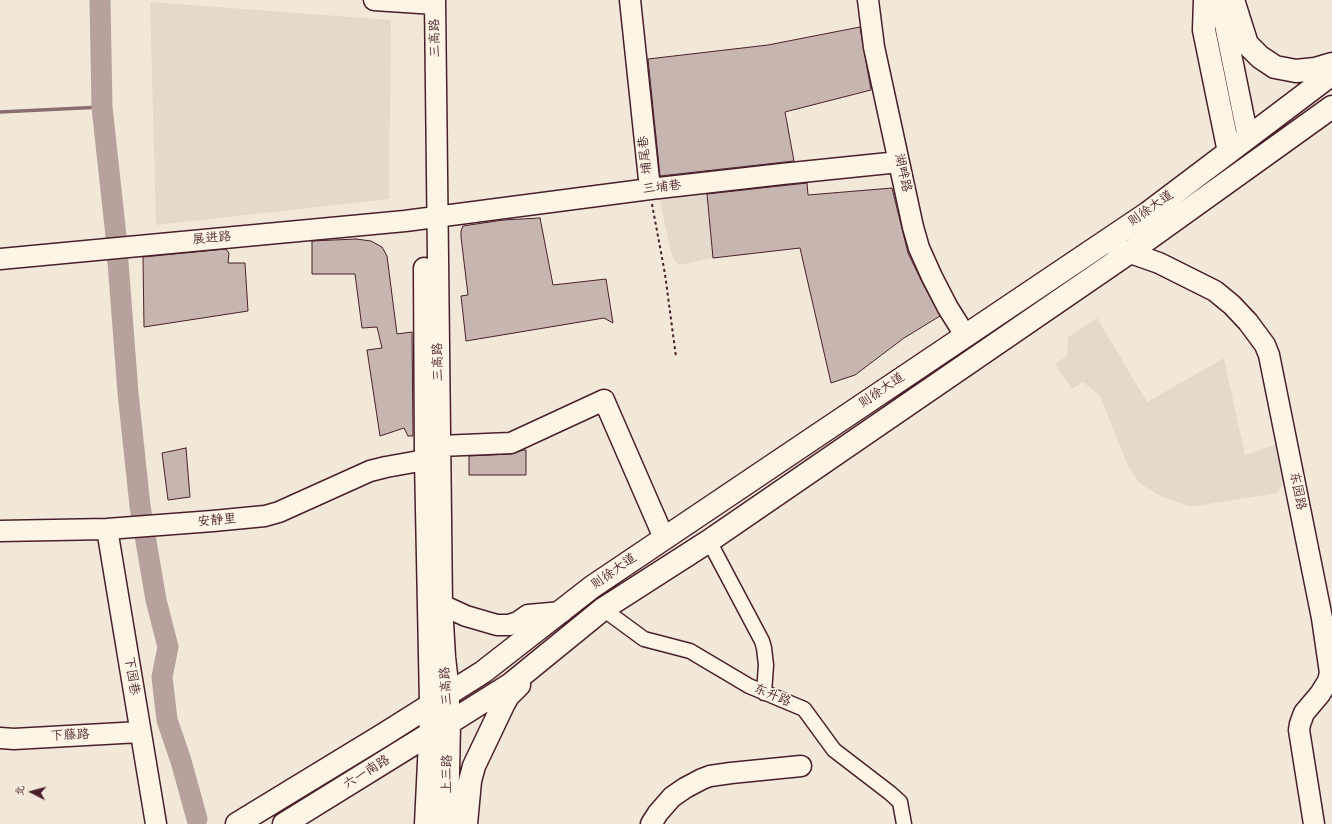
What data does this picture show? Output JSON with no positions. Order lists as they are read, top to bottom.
{
  "streets": {
    "main road": ["则徐大道", "六一南路", "上三路"],
    "street": [
      "三高路",
      "埔尾巷",
      "湖畔路",
      "三埔巷",
      "展进路",
      "东园路",
      "安静里",
      "下园巷",
      "东升路",
      "下藤路"
    ]
  },
  "crossings": [
    ["三高路", "三埔巷"],
    ["三高路", "则徐大道"],
    ["三高路", "展进路"],
    ["三高路", "安静里"],
    ["三高路", "六一南路"],
    ["三高路", "上三路"],
    ["埔尾巷", "三埔巷"],
    ["湖畔路", "三埔巷"],
    ["湖畔路", "则徐大道"],
    ["三埔巷", "展进路"],
    ["则徐大道", "东园路"],
    ["则徐大道", "东升路"],
    ["则徐大道", "六一南路"],
    ["则徐大道", "上三路"],
    ["安静里", "下园巷"],
    ["下园巷", "下藤路"],
    ["六一南路", "上三路"]
  ],
  "north": "left"
}
